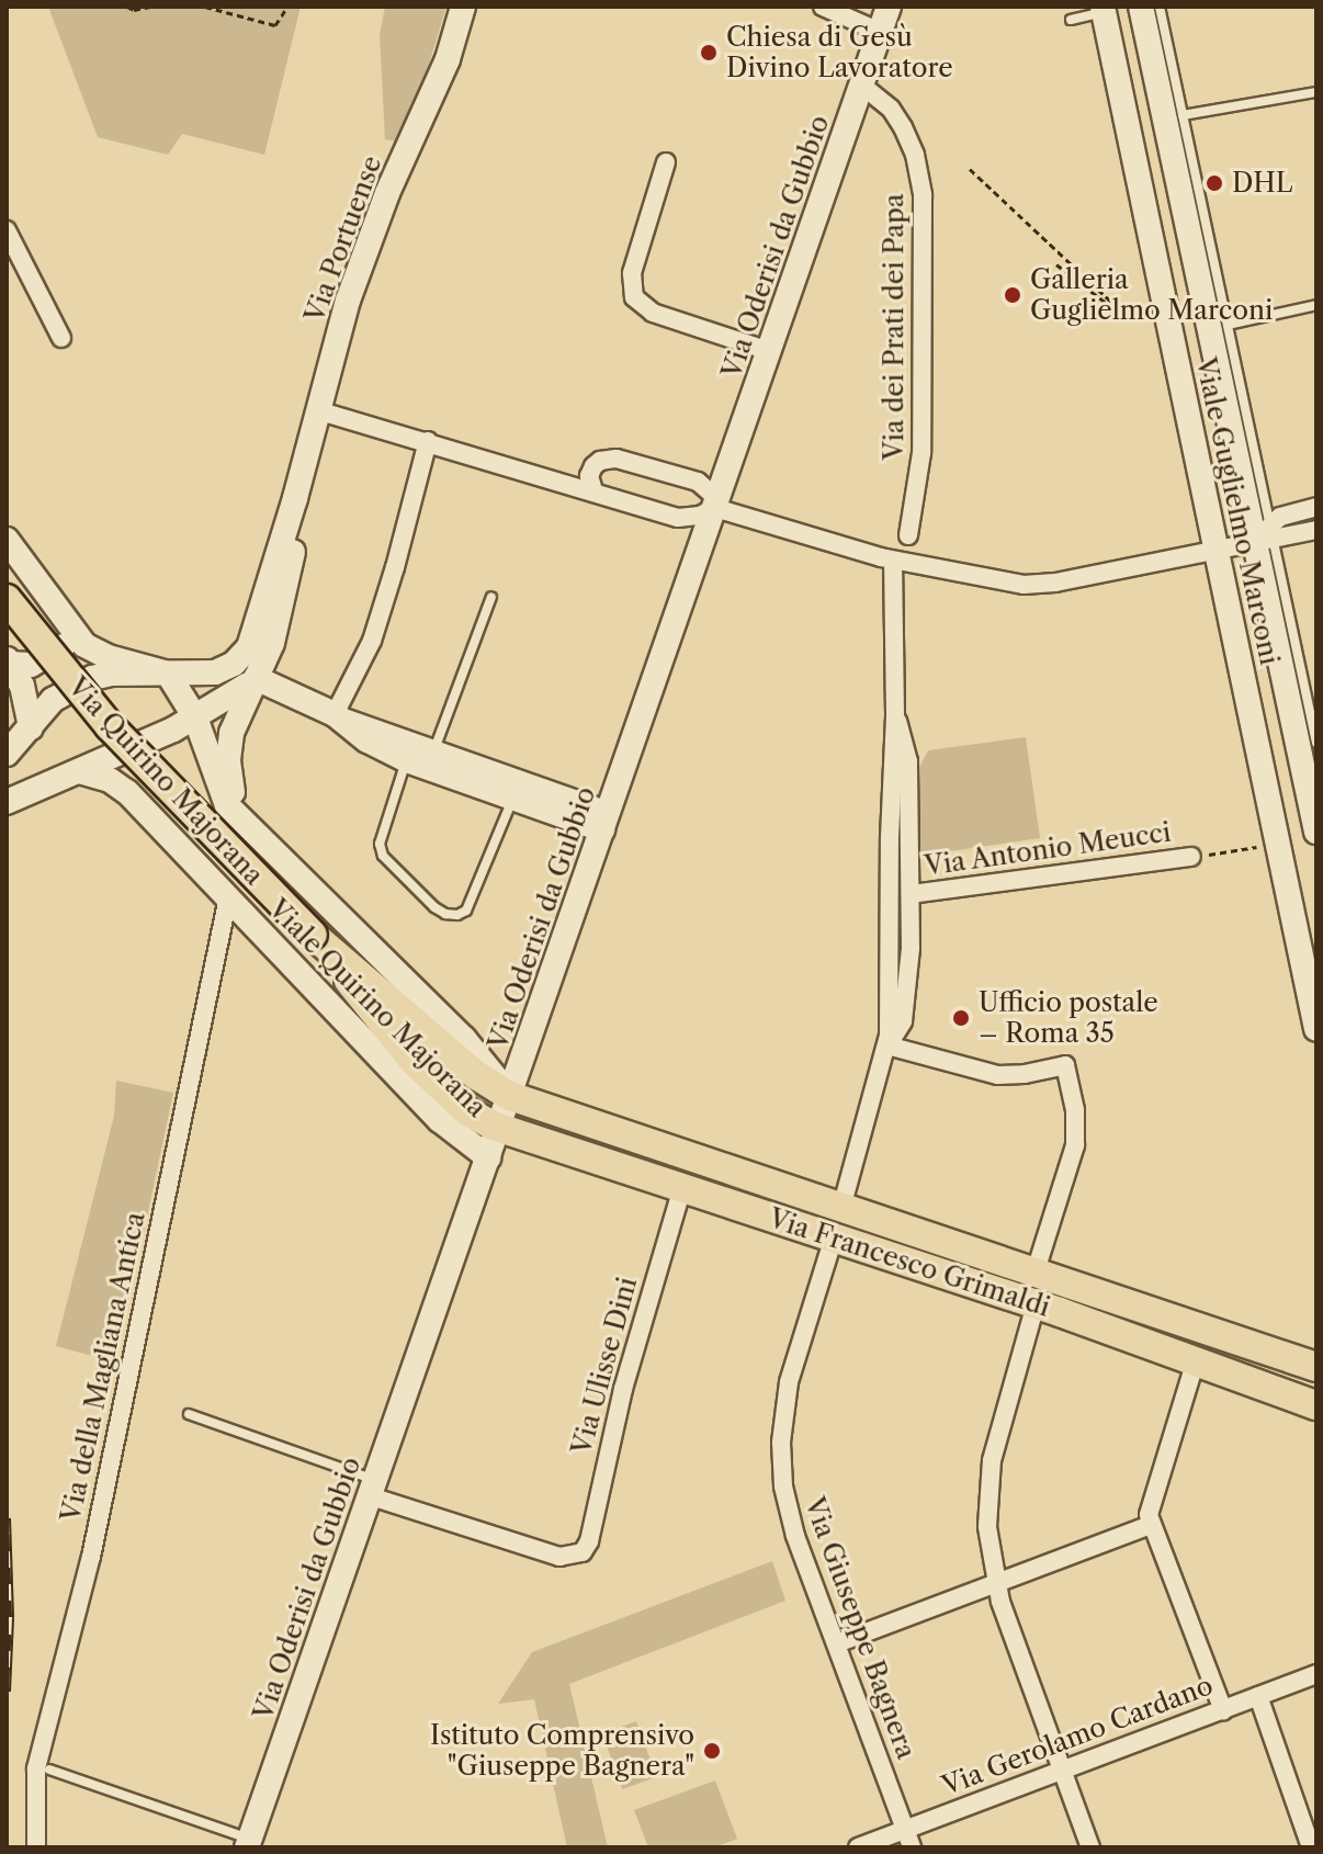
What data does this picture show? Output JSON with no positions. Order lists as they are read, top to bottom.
{
  "streets": {
    "main road": [
      "Via Portuense",
      "Via Oderisi da Gubbio",
      "Viale Guglielmo Marconi",
      "Via Quirino Majorana",
      "Viale Quirino Majorana",
      "Via Francesco Grimaldi"
    ],
    "street": [
      "Via dei Prati dei Papa",
      "Via Antonio Meucci",
      "Via Ulisse Dini",
      "Via della Magliana Antica",
      "Via Giuseppe Bagnera",
      "Via Gerolamo Cardano"
    ]
  },
  "crossings": [
    ["Via Portuense", "Via Quirino Majorana"],
    ["Via Oderisi da Gubbio", "Via dei Prati dei Papa"],
    ["Via Oderisi da Gubbio", "Via Quirino Majorana"],
    ["Via Oderisi da Gubbio", "Viale Quirino Majorana"],
    ["Via Oderisi da Gubbio", "Via Francesco Grimaldi"],
    ["Via Oderisi da Gubbio", "Via Ulisse Dini"],
    ["Via Quirino Majorana", "Viale Quirino Majorana"],
    ["Via Quirino Majorana", "Via Francesco Grimaldi"],
    ["Via Quirino Majorana", "Via della Magliana Antica"],
    ["Viale Quirino Majorana", "Via della Magliana Antica"],
    ["Via Francesco Grimaldi", "Via Ulisse Dini"],
    ["Via Francesco Grimaldi", "Via Giuseppe Bagnera"],
    ["Via Giuseppe Bagnera", "Via Gerolamo Cardano"]
  ],
  "places": [
    "Chiesa di Gesù Divino Lavoratore",
    "DHL",
    "Galleria Guglielmo Marconi",
    "Ufficio postale – Roma 35",
    "Istituto Comprensivo \"Giuseppe Bagnera\""
  ]
}
